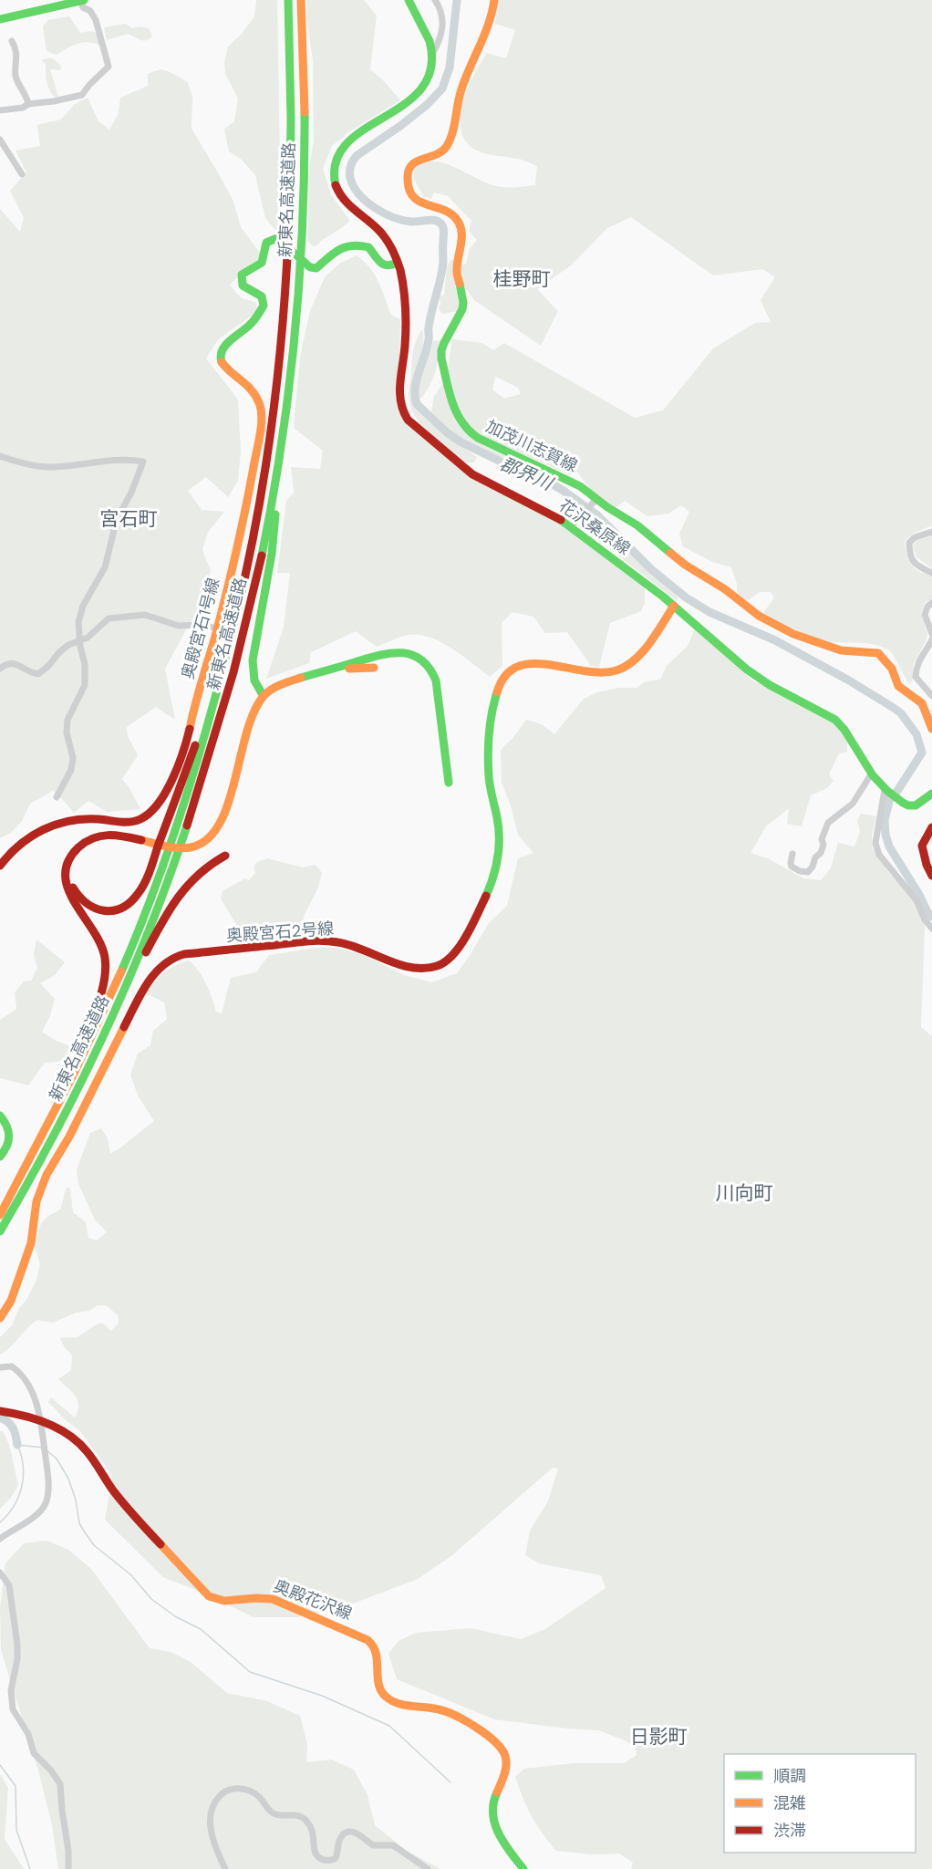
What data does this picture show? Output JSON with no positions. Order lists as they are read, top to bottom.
{
  "streets": {
    "main road": [
      "新東名高速道路",
      "加茂川志賀線",
      "花沢桑原線",
      "奥殿宮石1号線",
      "奥殿宮石2号線",
      "奥殿花沢線"
    ]
  },
  "crossings": [
    ["花沢桑原線", "奥殿宮石1号線"],
    ["花沢桑原線", "奥殿宮石2号線"]
  ],
  "districts": [
    "桂野町",
    "宮石町",
    "川向町",
    "日影町"
  ],
  "water": ["郡界川"],
  "legend": ["順調", "混雑", "渋滞"]
}
